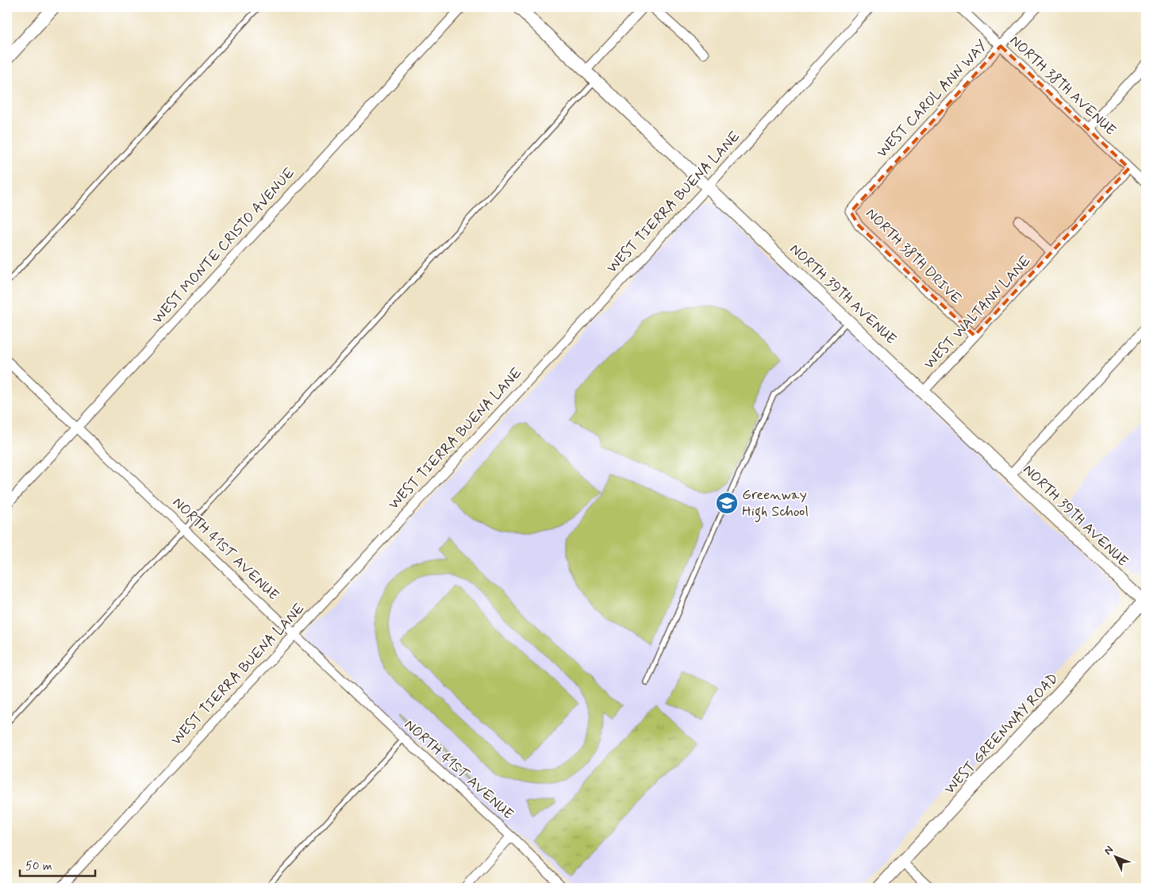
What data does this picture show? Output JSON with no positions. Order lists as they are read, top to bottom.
{
  "streets": {
    "street": [
      "NORTH 38TH AVENUE",
      "WEST CAROL ANN WAY",
      "WEST TIERRA BUENA LANE",
      "WEST MONTE CRISTO AVENUE",
      "NORTH 38TH DRIVE",
      "NORTH 39TH AVENUE",
      "WEST WALTANN LANE",
      "NORTH 41ST AVENUE",
      "WEST GREENWAY ROAD"
    ]
  },
  "crossings": [
    ["NORTH 38TH AVENUE", "WEST CAROL ANN WAY"],
    ["NORTH 38TH AVENUE", "WEST WALTANN LANE"],
    ["WEST CAROL ANN WAY", "NORTH 38TH DRIVE"],
    ["WEST TIERRA BUENA LANE", "NORTH 39TH AVENUE"],
    ["WEST TIERRA BUENA LANE", "NORTH 41ST AVENUE"],
    ["WEST MONTE CRISTO AVENUE", "NORTH 41ST AVENUE"],
    ["NORTH 38TH DRIVE", "WEST WALTANN LANE"],
    ["NORTH 39TH AVENUE", "WEST WALTANN LANE"],
    ["NORTH 39TH AVENUE", "WEST GREENWAY ROAD"]
  ],
  "places": {
    "school or university": ["Greenway High School"]
  },
  "scale_bar": "50 m",
  "north": "top left"
}
